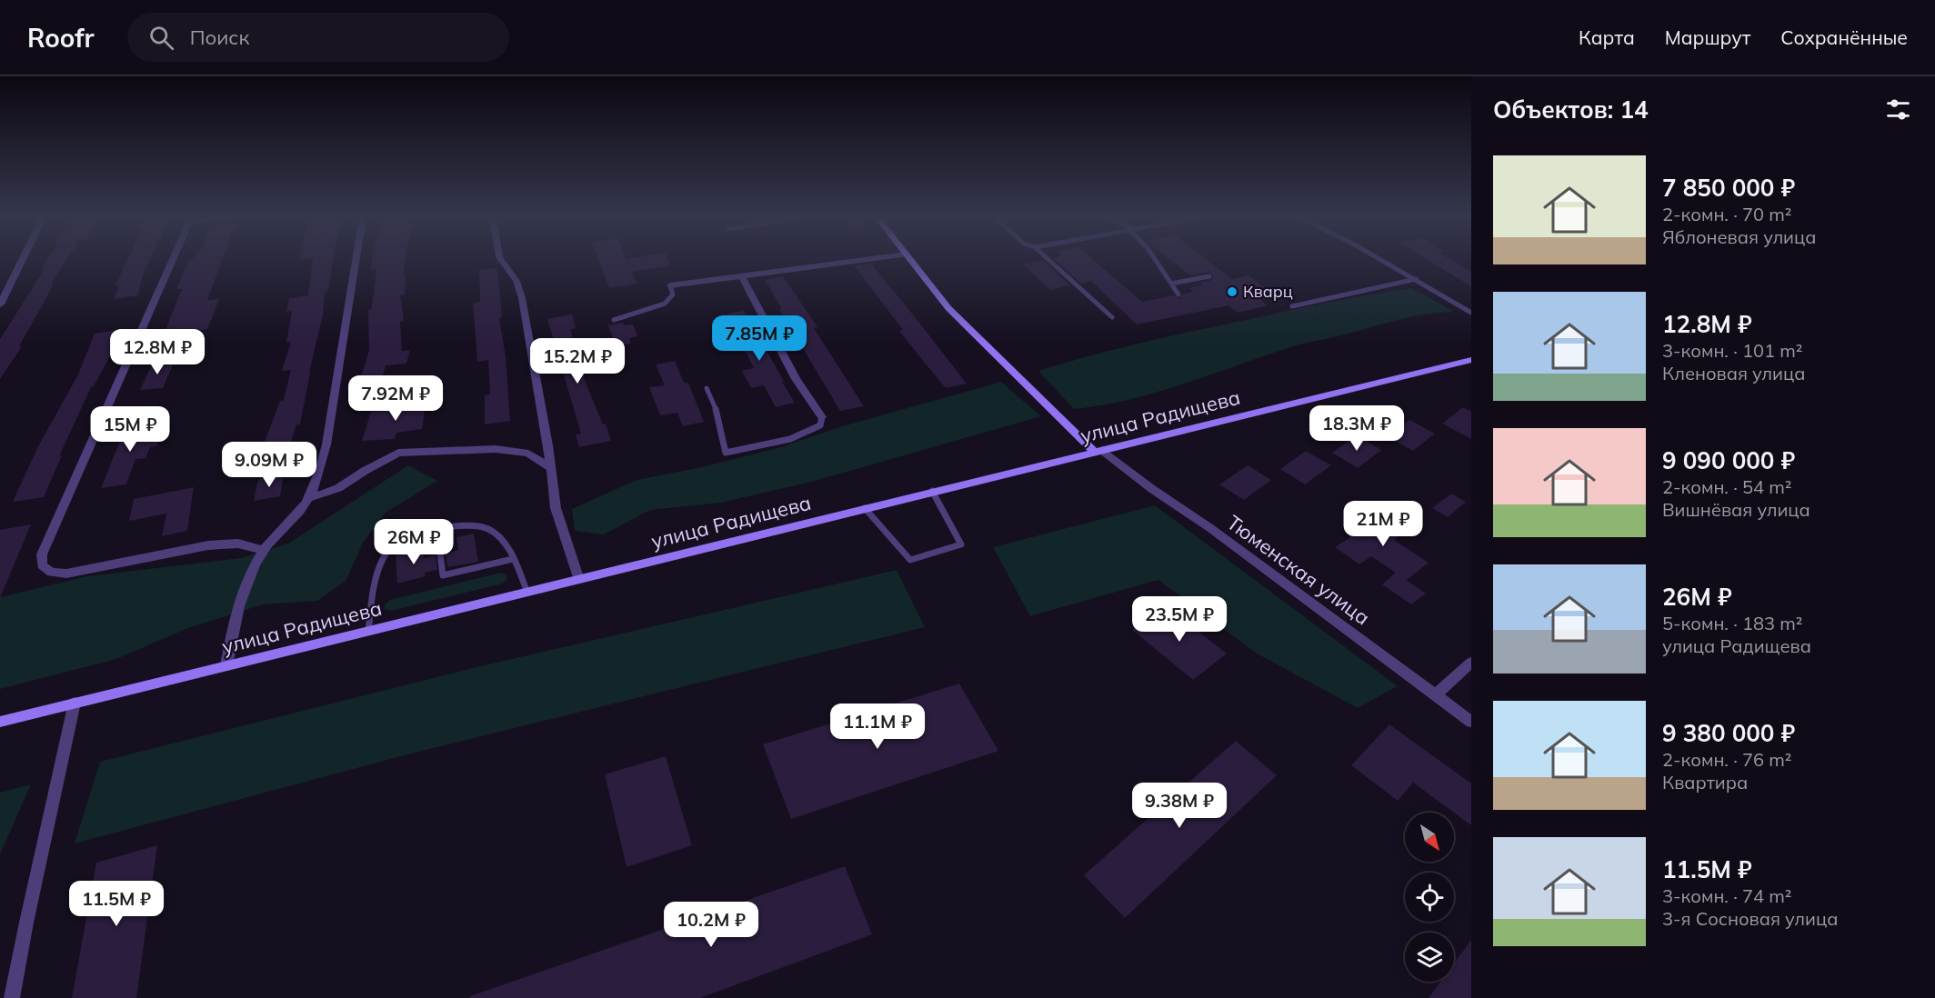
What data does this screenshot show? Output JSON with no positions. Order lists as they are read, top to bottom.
{
  "streets": {
    "main road": ["улица Радищева"],
    "street": ["Тюменская улица"]
  },
  "crossings": [
    ["улица Радищева", "Тюменская улица"]
  ],
  "places": ["Кварц"],
  "north": "bottom right",
  "page": {
    "header": "Roofr",
    "search": "Поиск",
    "nav": ["Карта", "Маршрут", "Сохранённые"],
    "heading": "Объектов: 14",
    "list": [
      {
        "name": "7 850 000 ₽",
        "note": "2-комн. · 70 m² · Яблоневая улица"
      },
      {
        "name": "12.8M ₽",
        "note": "3-комн. · 101 m² · Кленовая улица"
      },
      {
        "name": "9 090 000 ₽",
        "note": "2-комн. · 54 m² · Вишнёвая улица"
      },
      {
        "name": "26M ₽",
        "note": "5-комн. · 183 m² · улица Радищева"
      },
      {
        "name": "9 380 000 ₽",
        "note": "2-комн. · 76 m² · Квартира"
      },
      {
        "name": "11.5M ₽",
        "note": "3-комн. · 74 m² · 3-я Сосновая улица"
      }
    ],
    "price": [
      "7.85M ₽",
      "12.8M ₽",
      "15.2M ₽",
      "7.92M ₽",
      "18.3M ₽",
      "15M ₽",
      "9.09M ₽",
      "21M ₽",
      "26M ₽",
      "23.5M ₽",
      "11.1M ₽",
      "9.38M ₽",
      "11.5M ₽",
      "10.2M ₽"
    ]
  }
}
